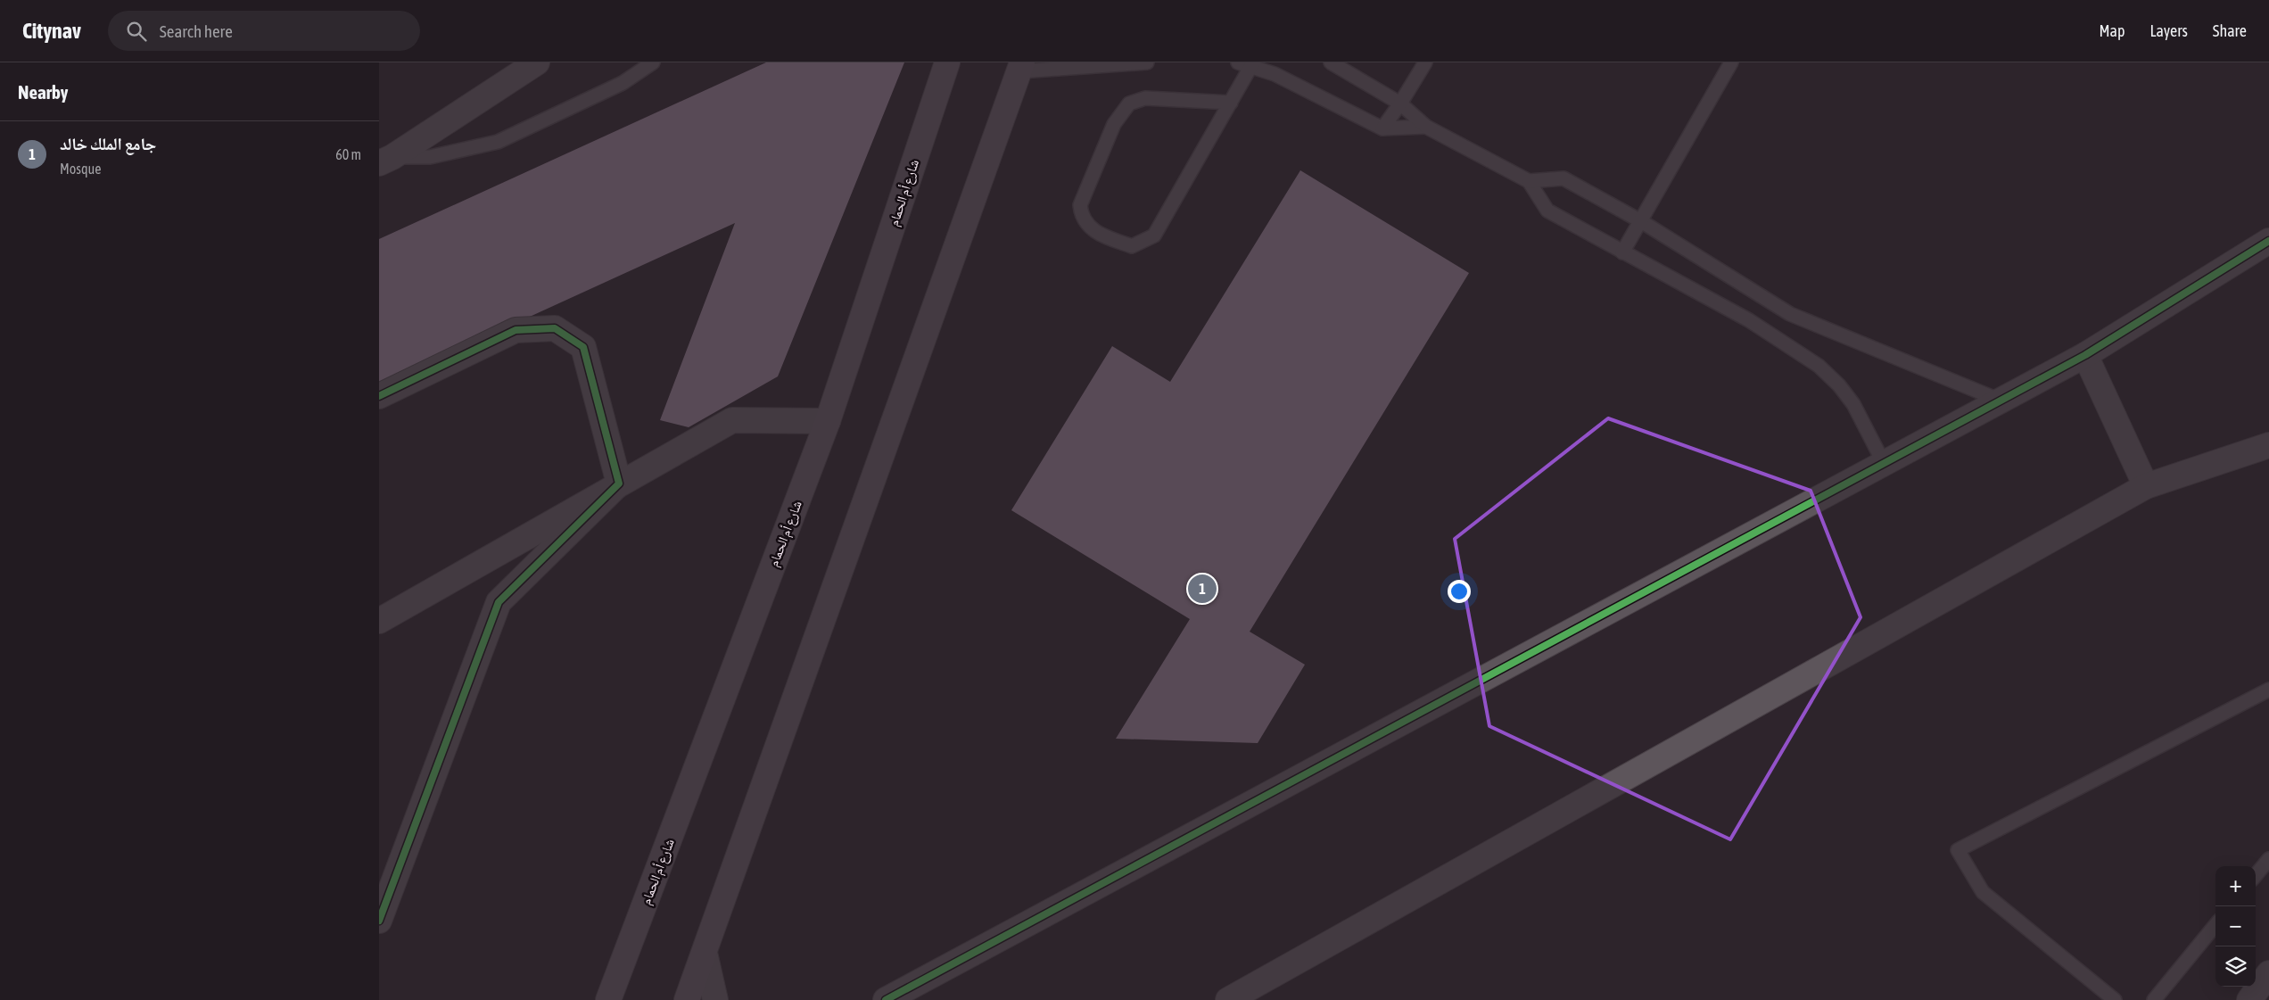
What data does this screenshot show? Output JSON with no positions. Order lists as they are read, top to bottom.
{
  "streets": {
    "main road": ["شارع أم الحمام"]
  },
  "page": {
    "header": "Citynav",
    "search": "Search here",
    "nav": ["Map", "Layers", "Share"],
    "heading": "Nearby",
    "list": [
      {
        "mark": "1",
        "name": "جامع الملك خالد",
        "note": "Mosque",
        "value": "60 m"
      }
    ],
    "pins": "1",
    "map_buttons": ["+", "−"]
  }
}
